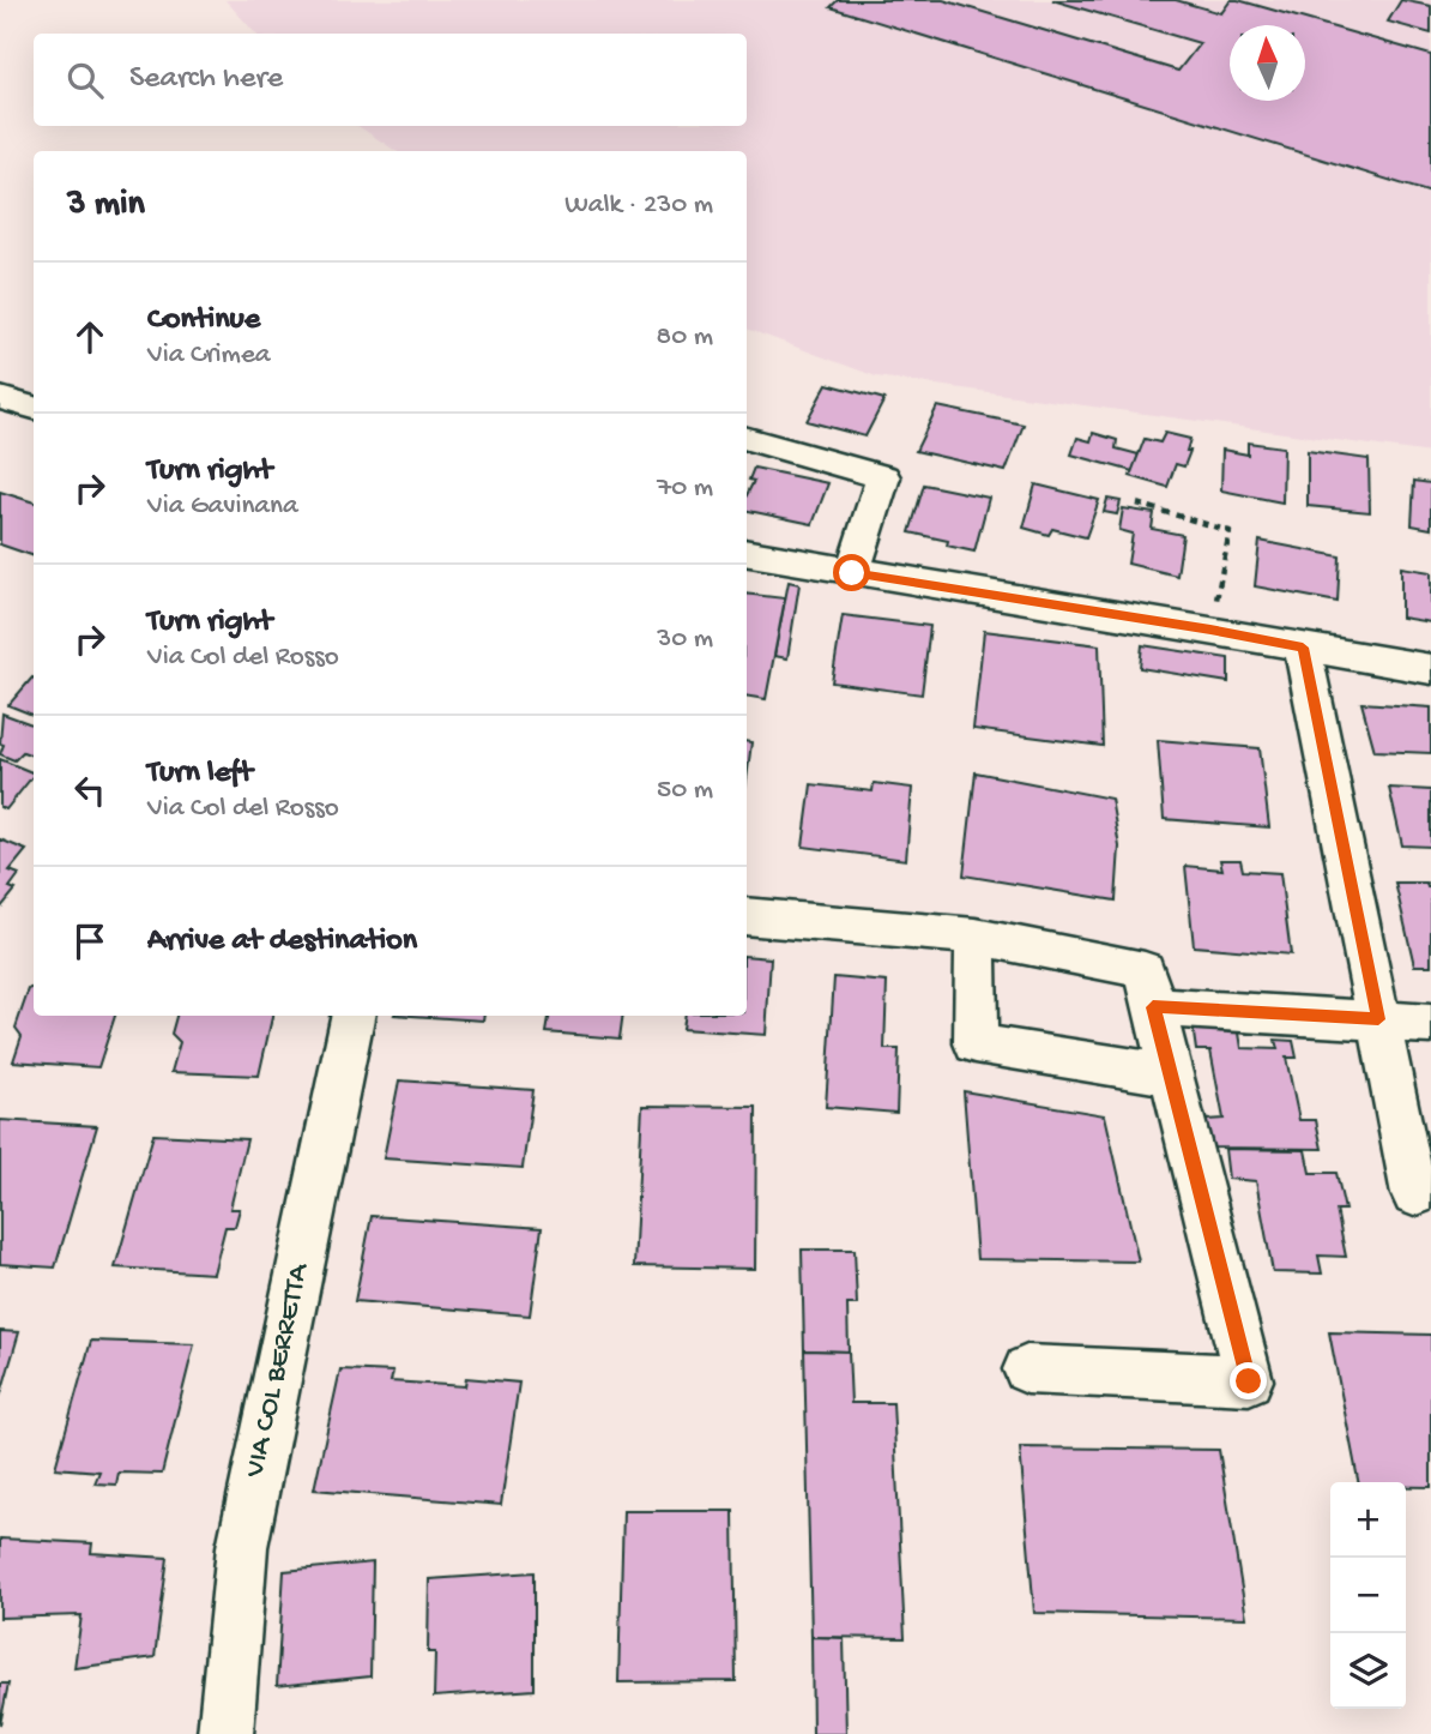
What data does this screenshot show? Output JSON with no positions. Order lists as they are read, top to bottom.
{
  "streets": {
    "street": ["VIA COL BERRETTA"]
  },
  "north": "top",
  "page": {
    "search": "Search here",
    "heading": ["3 min", "Walk · 230 m"],
    "list": [
      ["Continue", "Via Crimea", "80 m"],
      ["Turn right", "Via Gavinana", "70 m"],
      ["Turn right", "Via Col del Rosso", "30 m"],
      ["Turn left", "Via Col del Rosso", "50 m"],
      "Arrive at destination"
    ],
    "map_buttons": ["+", "−"]
  }
}
